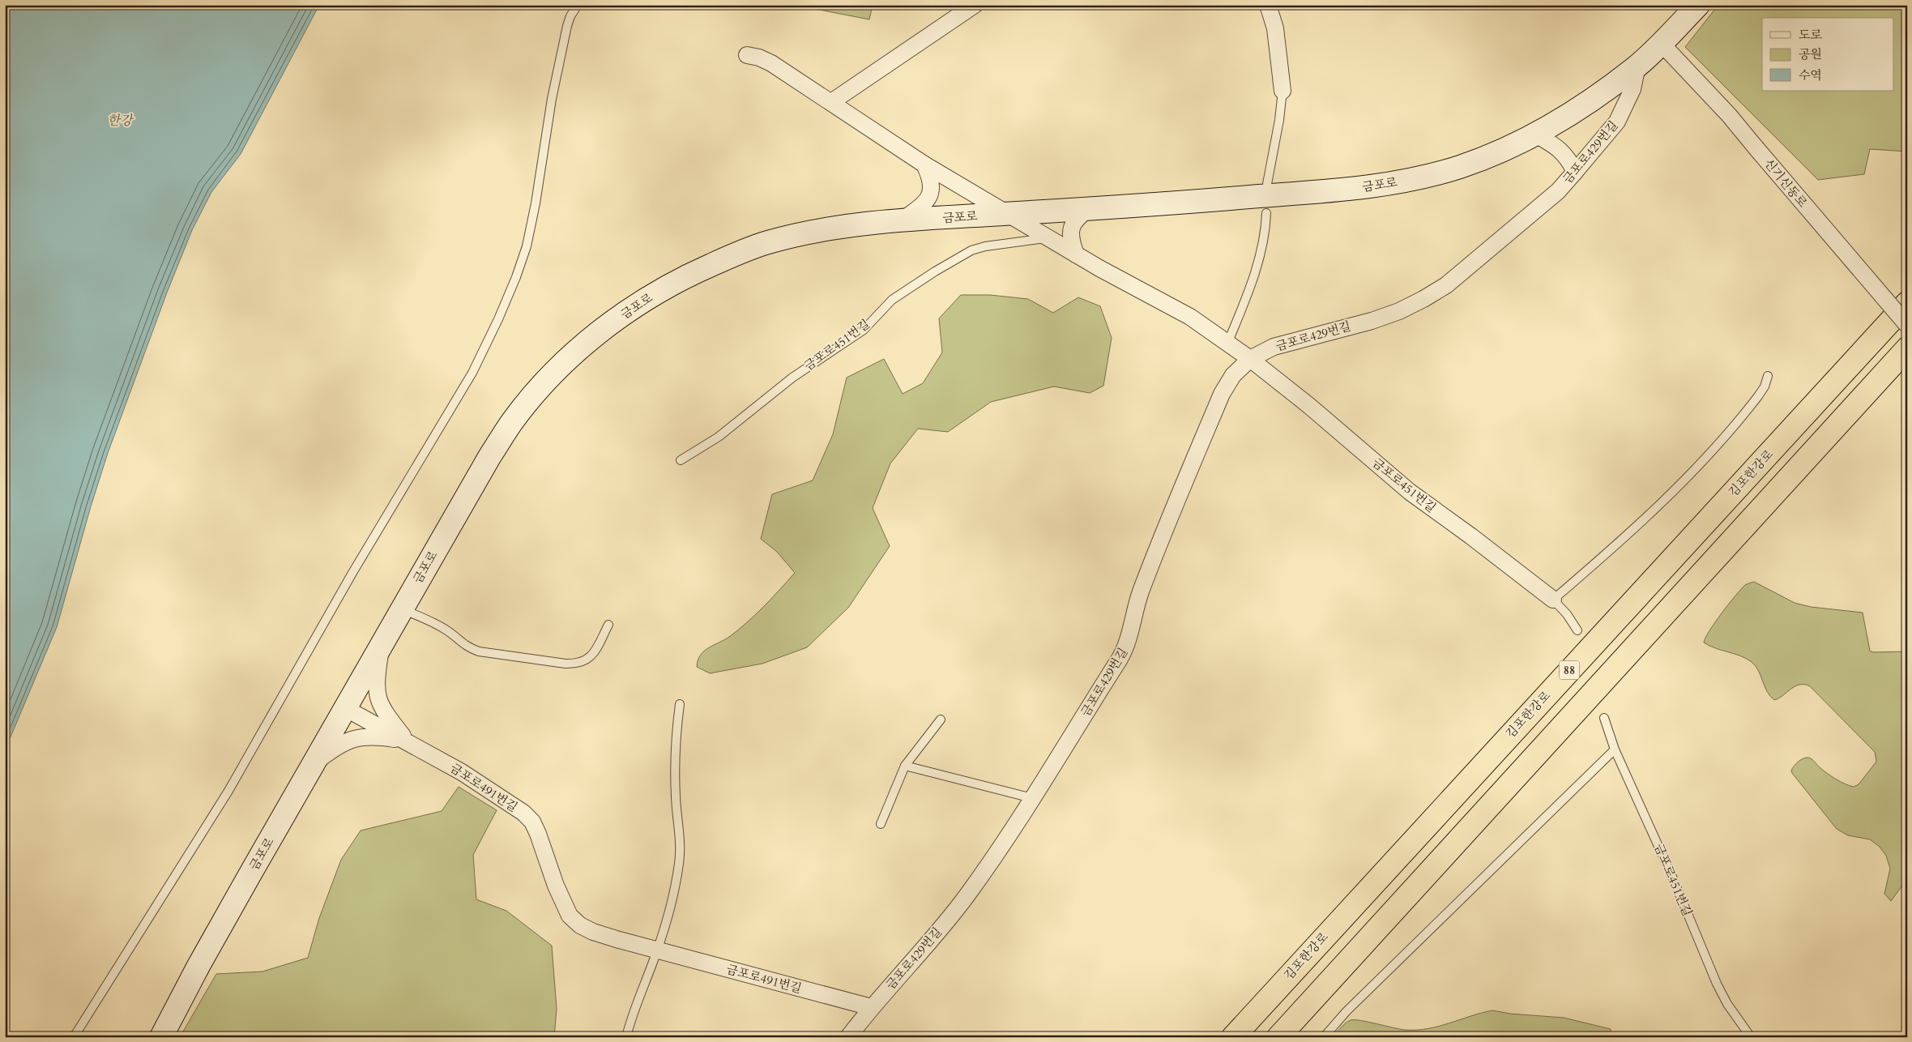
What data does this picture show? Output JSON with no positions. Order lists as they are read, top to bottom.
{
  "streets": {
    "highway": ["김포한강로", "88"],
    "main road": ["금포로"],
    "street": [
      "금포로429번길",
      "신기신동로",
      "금포로451번길",
      "금포로491번길"
    ]
  },
  "crossings": [
    ["금포로429번길", "금포로"],
    ["금포로429번길", "금포로451번길"],
    ["금포로429번길", "금포로491번길"],
    ["신기신동로", "금포로"],
    ["금포로", "금포로451번길"],
    ["금포로", "금포로491번길"]
  ],
  "water": ["한강"],
  "legend": ["도로", "공원", "수역"]
}
